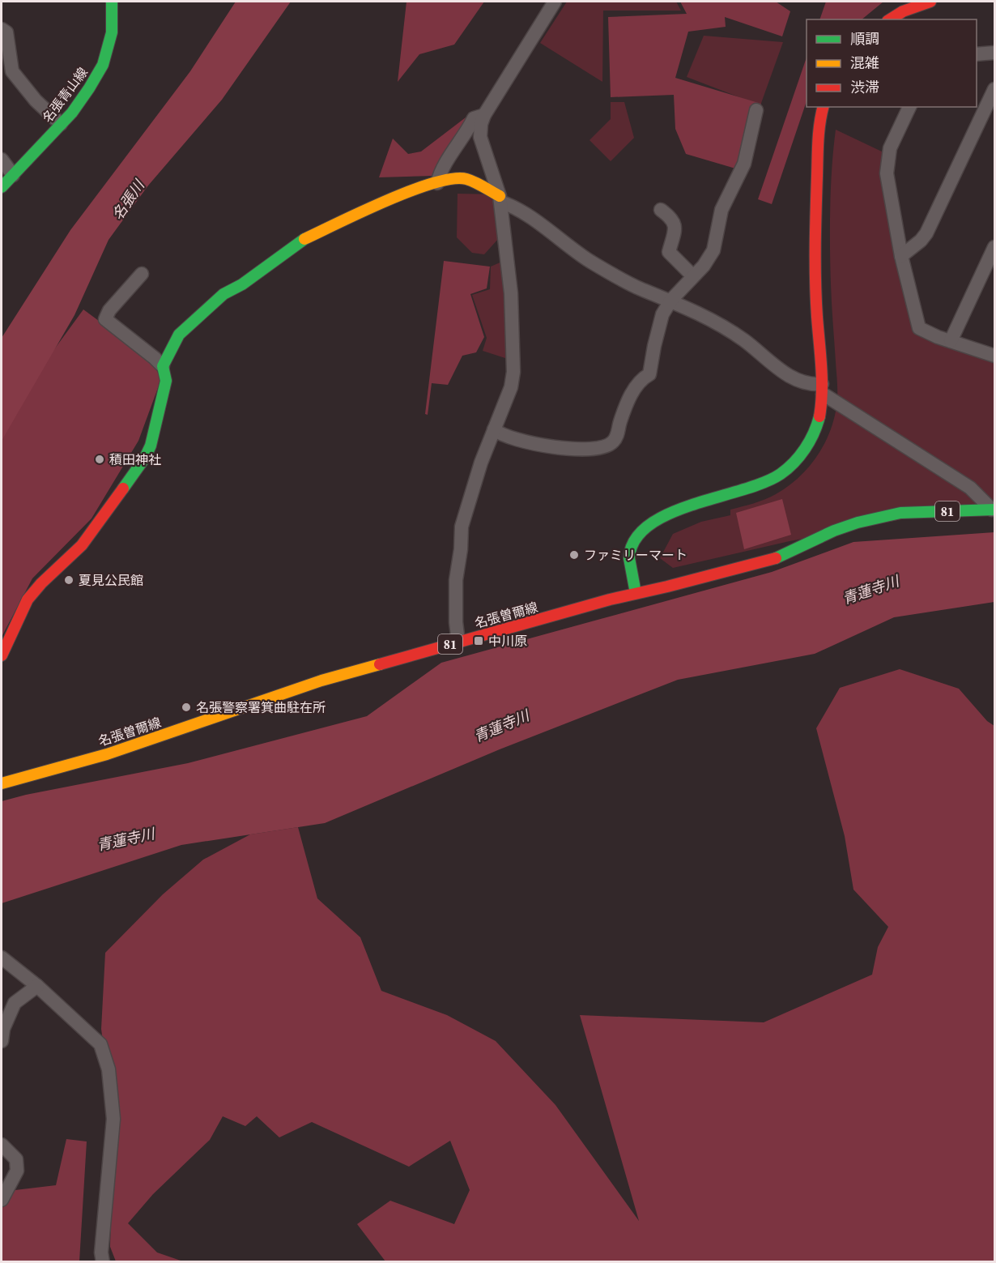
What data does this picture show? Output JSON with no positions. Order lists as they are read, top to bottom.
{
  "streets": {
    "street": ["名張青山線", "81", "名張曽爾線"]
  },
  "water": ["名張川", "青蓮寺川"],
  "places": {
    "other": [
      "積田神社",
      "ファミリーマート",
      "夏見公民館",
      "名張警察署箕曲駐在所"
    ],
    "transit": ["中川原"]
  },
  "legend": ["順調", "混雑", "渋滞"]
}
